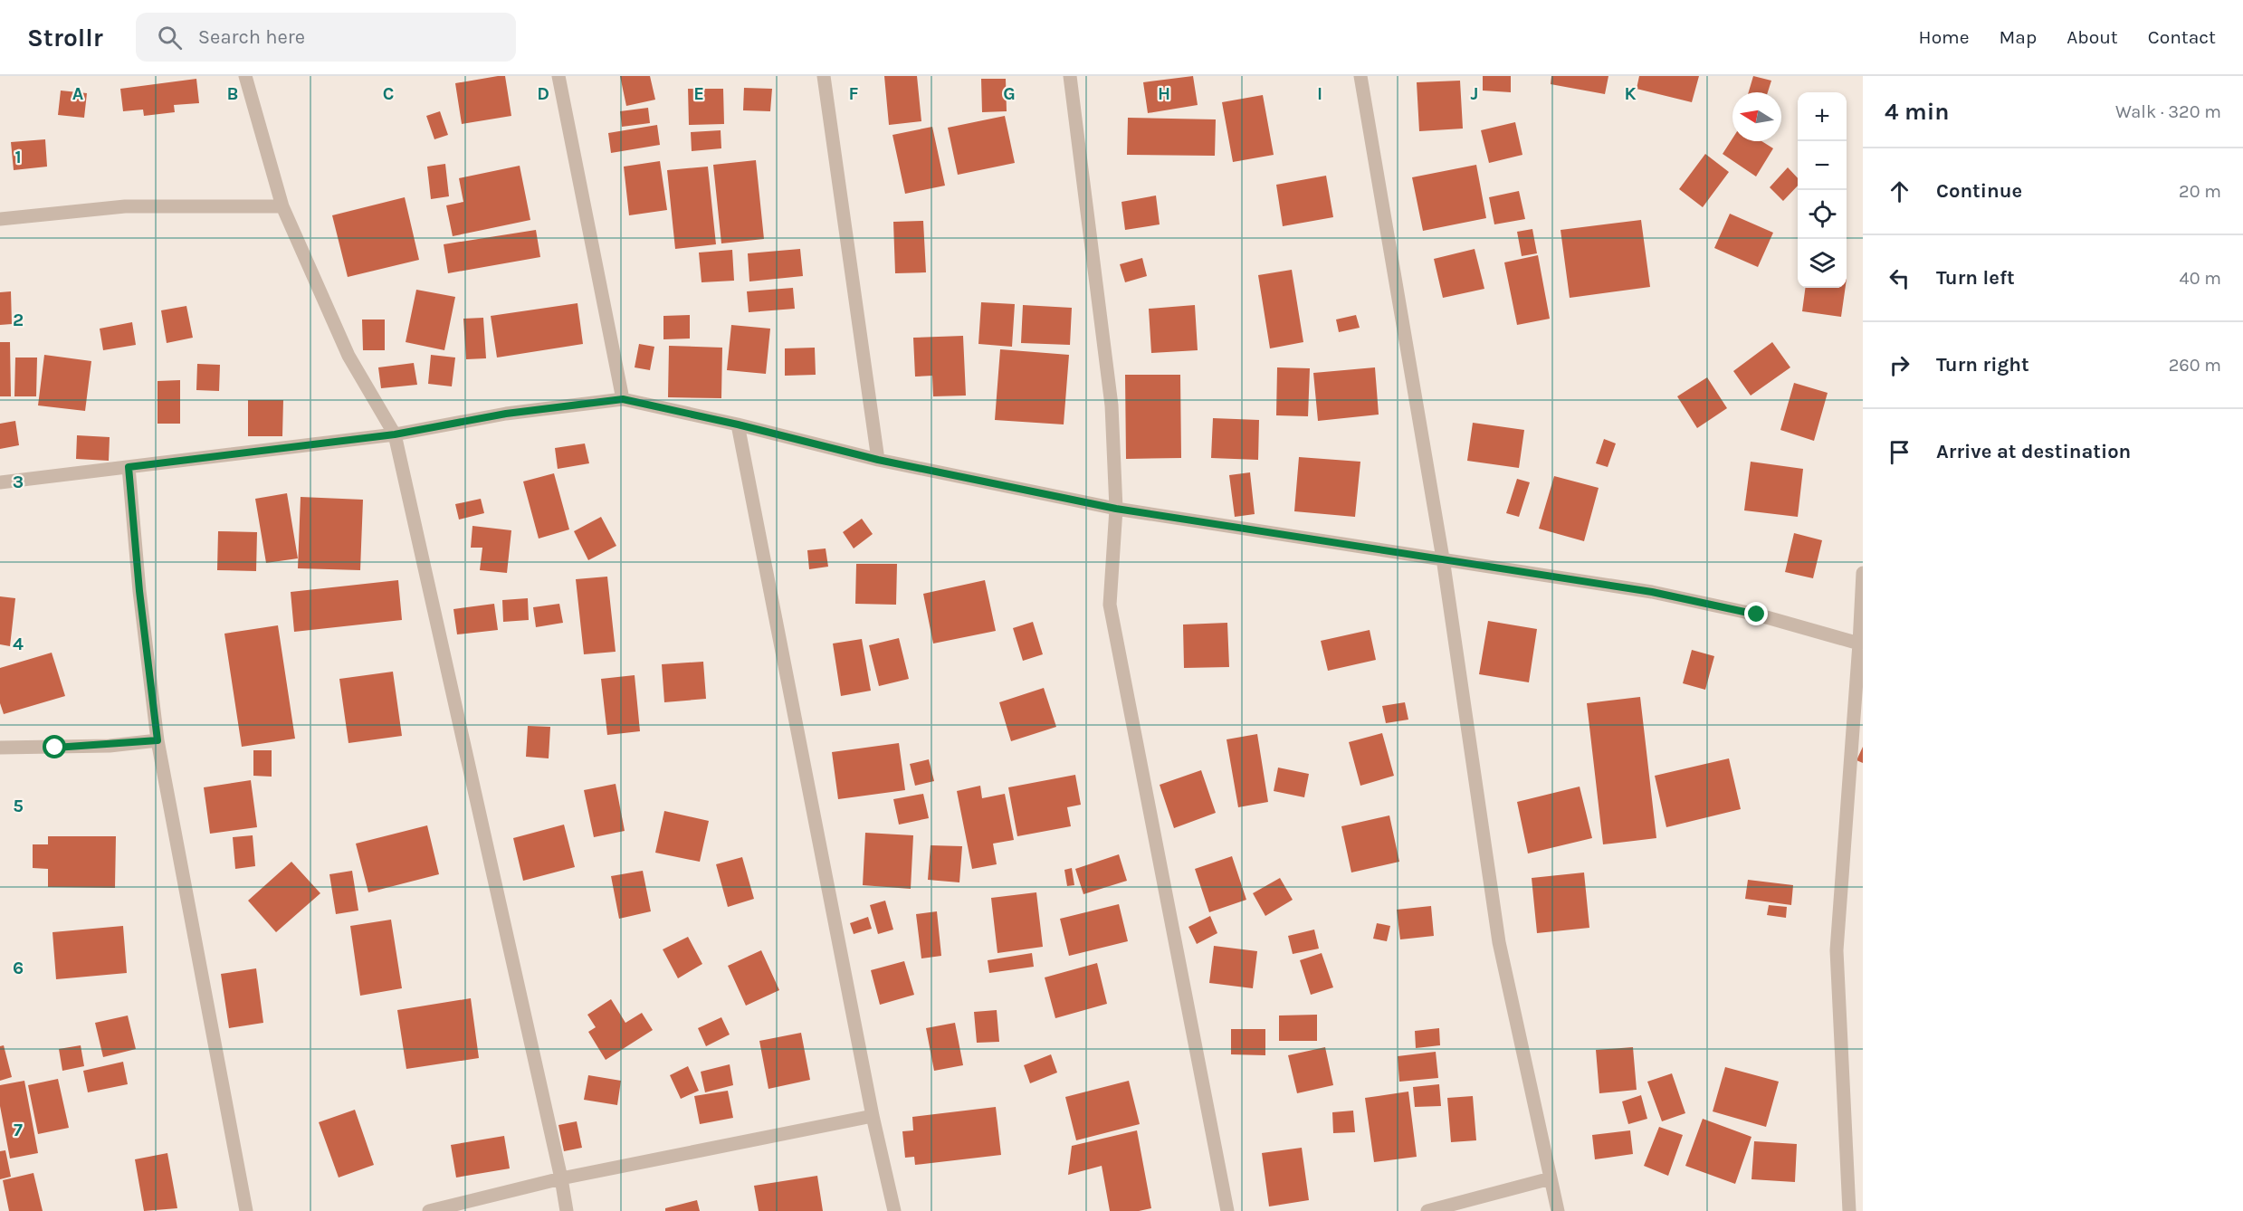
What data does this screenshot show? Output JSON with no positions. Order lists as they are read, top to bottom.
{
  "north": "left",
  "page": {
    "header": "Strollr",
    "search": "Search here",
    "nav": [
      "Home",
      "Map",
      "About",
      "Contact"
    ],
    "heading": ["4 min", "Walk · 320 m"],
    "map_buttons": ["+", "−"],
    "list": [
      ["Continue", "20 m"],
      ["Turn left", "40 m"],
      ["Turn right", "260 m"],
      "Arrive at destination"
    ]
  },
  "grid": {
    "columns": [
      "A",
      "B",
      "C",
      "D",
      "E",
      "F",
      "G",
      "H",
      "I",
      "J",
      "K"
    ],
    "rows": [
      "1",
      "2",
      "3",
      "4",
      "5",
      "6",
      "7"
    ]
  }
}
